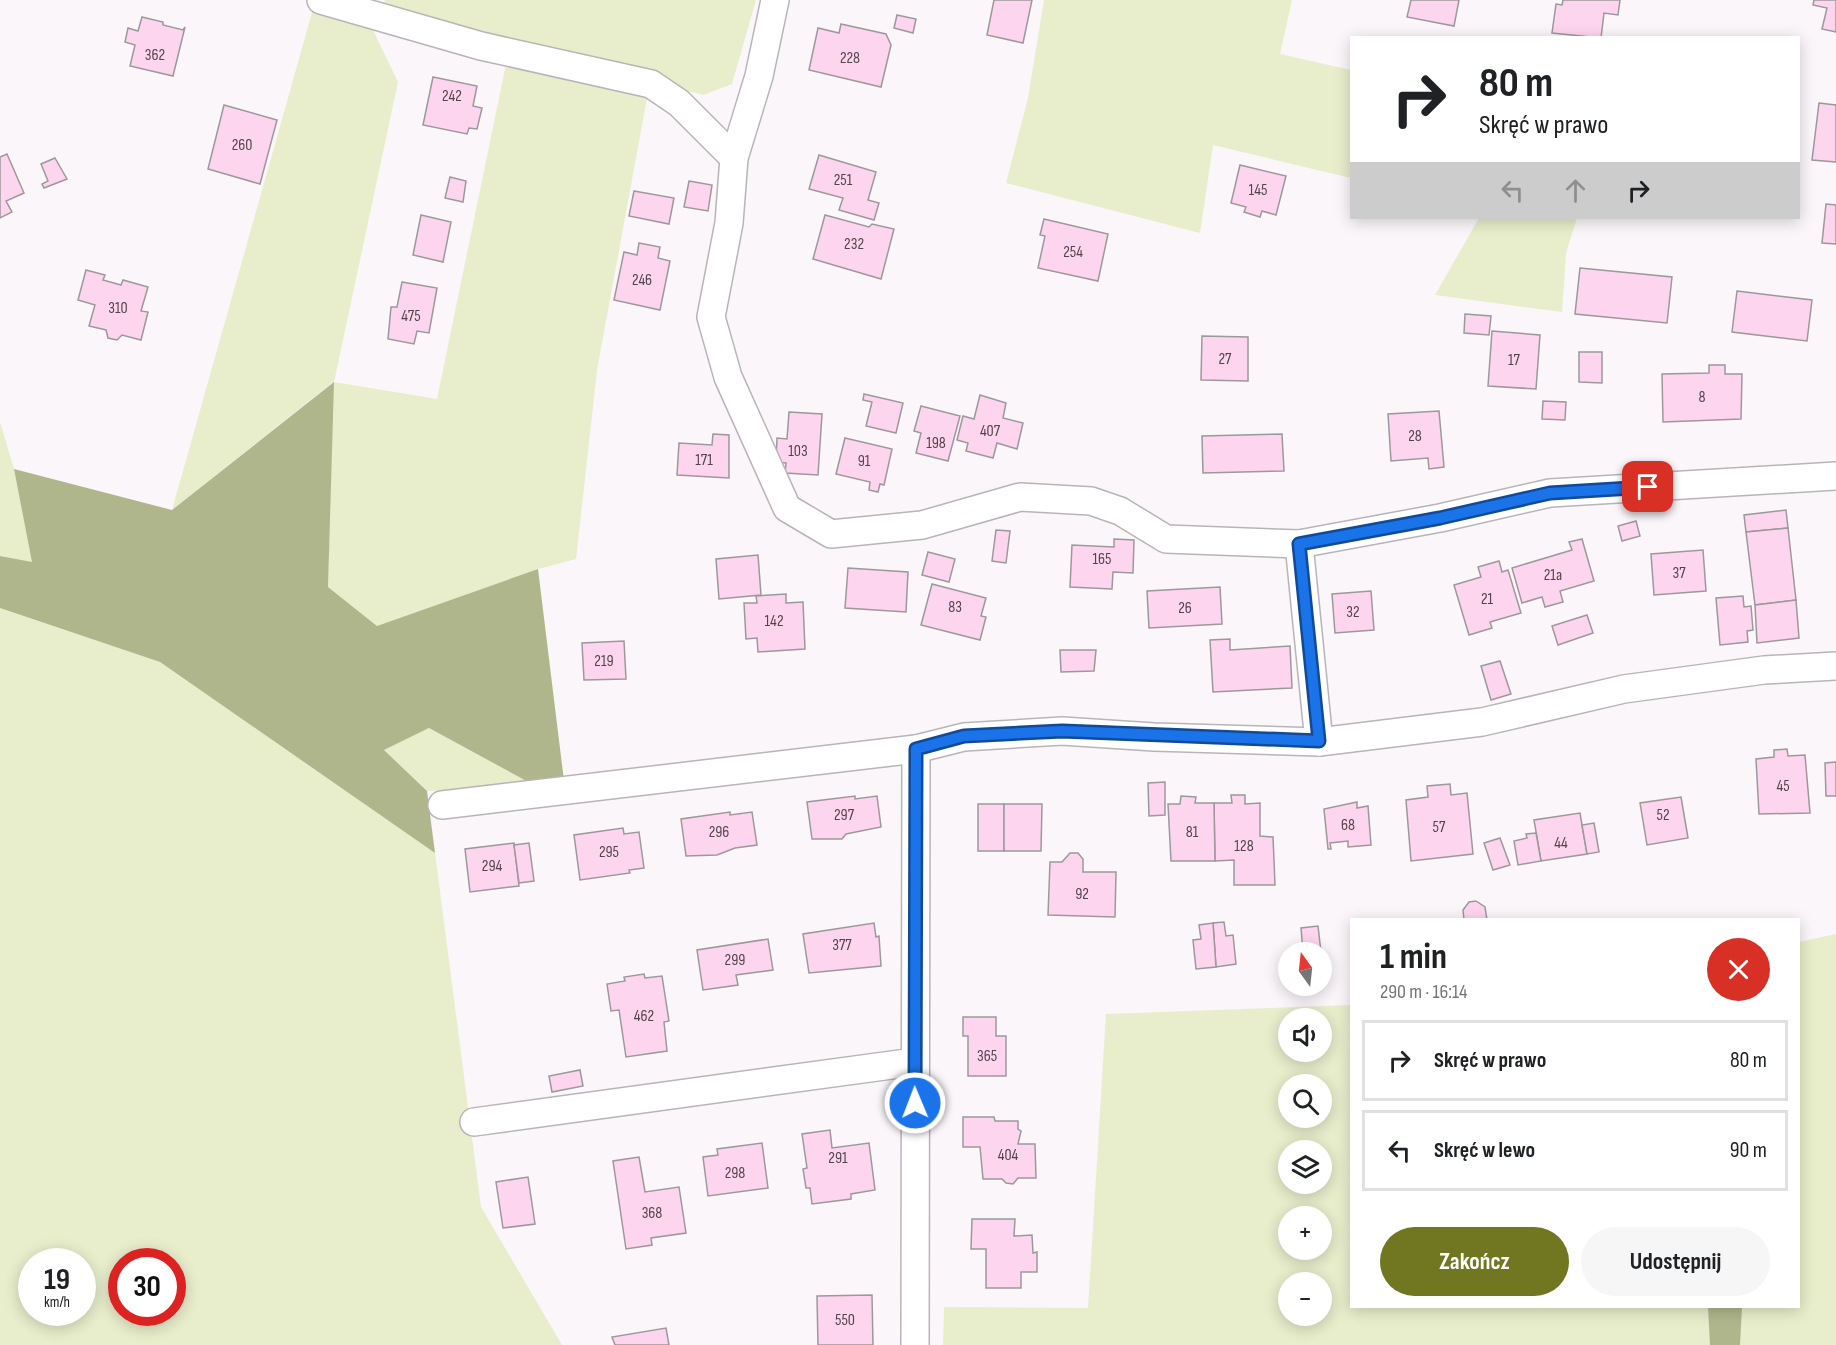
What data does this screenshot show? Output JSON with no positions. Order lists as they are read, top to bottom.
{
  "house_numbers": [
    "362",
    "228",
    "242",
    "260",
    "251",
    "145",
    "232",
    "254",
    "246",
    "310",
    "475",
    "27",
    "17",
    "8",
    "407",
    "28",
    "198",
    "103",
    "171",
    "91",
    "165",
    "37",
    "21a",
    "21",
    "83",
    "26",
    "32",
    "142",
    "219",
    "45",
    "297",
    "52",
    "68",
    "57",
    "296",
    "81",
    "44",
    "128",
    "295",
    "294",
    "92",
    "377",
    "299",
    "462",
    "365",
    "404",
    "291",
    "298",
    "368",
    "550"
  ],
  "north": "top",
  "page": {
    "turn": ["80 m", "Skręć w prawo"],
    "heading": ["1 min", "290 m · 16:14"],
    "map_buttons": ["+", "−"],
    "list": [
      {
        "name": "Skręć w prawo",
        "value": "80 m"
      },
      {
        "name": "Skręć w lewo",
        "value": "90 m"
      }
    ],
    "buttons": ["Zakończ", "Udostępnij"],
    "speed": "19 km/h",
    "limit": "30"
  }
}
